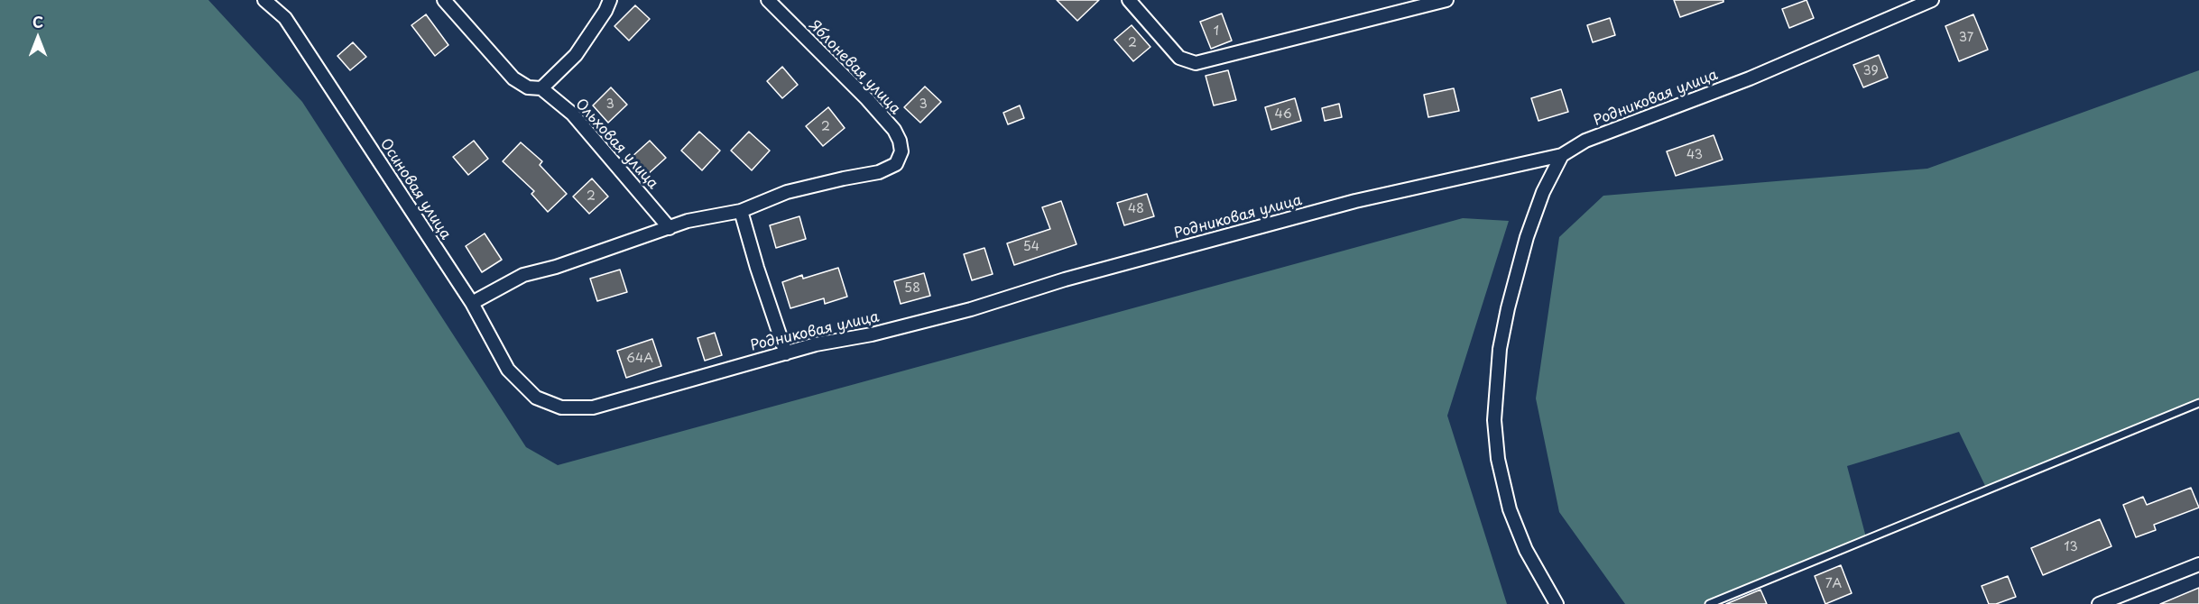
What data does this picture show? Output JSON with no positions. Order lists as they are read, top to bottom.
{
  "streets": {
    "street": [
      "Яблоневая улица",
      "Родниковая улица",
      "Ольховая улица",
      "Осиновая улица"
    ]
  },
  "crossings": [
    ["Родниковая улица", "Осиновая улица"]
  ],
  "house_numbers": [
    "1",
    "37",
    "2",
    "39",
    "3",
    "3",
    "46",
    "2",
    "43",
    "2",
    "48",
    "54",
    "58",
    "64А",
    "13",
    "7А"
  ],
  "north": "top"
}
